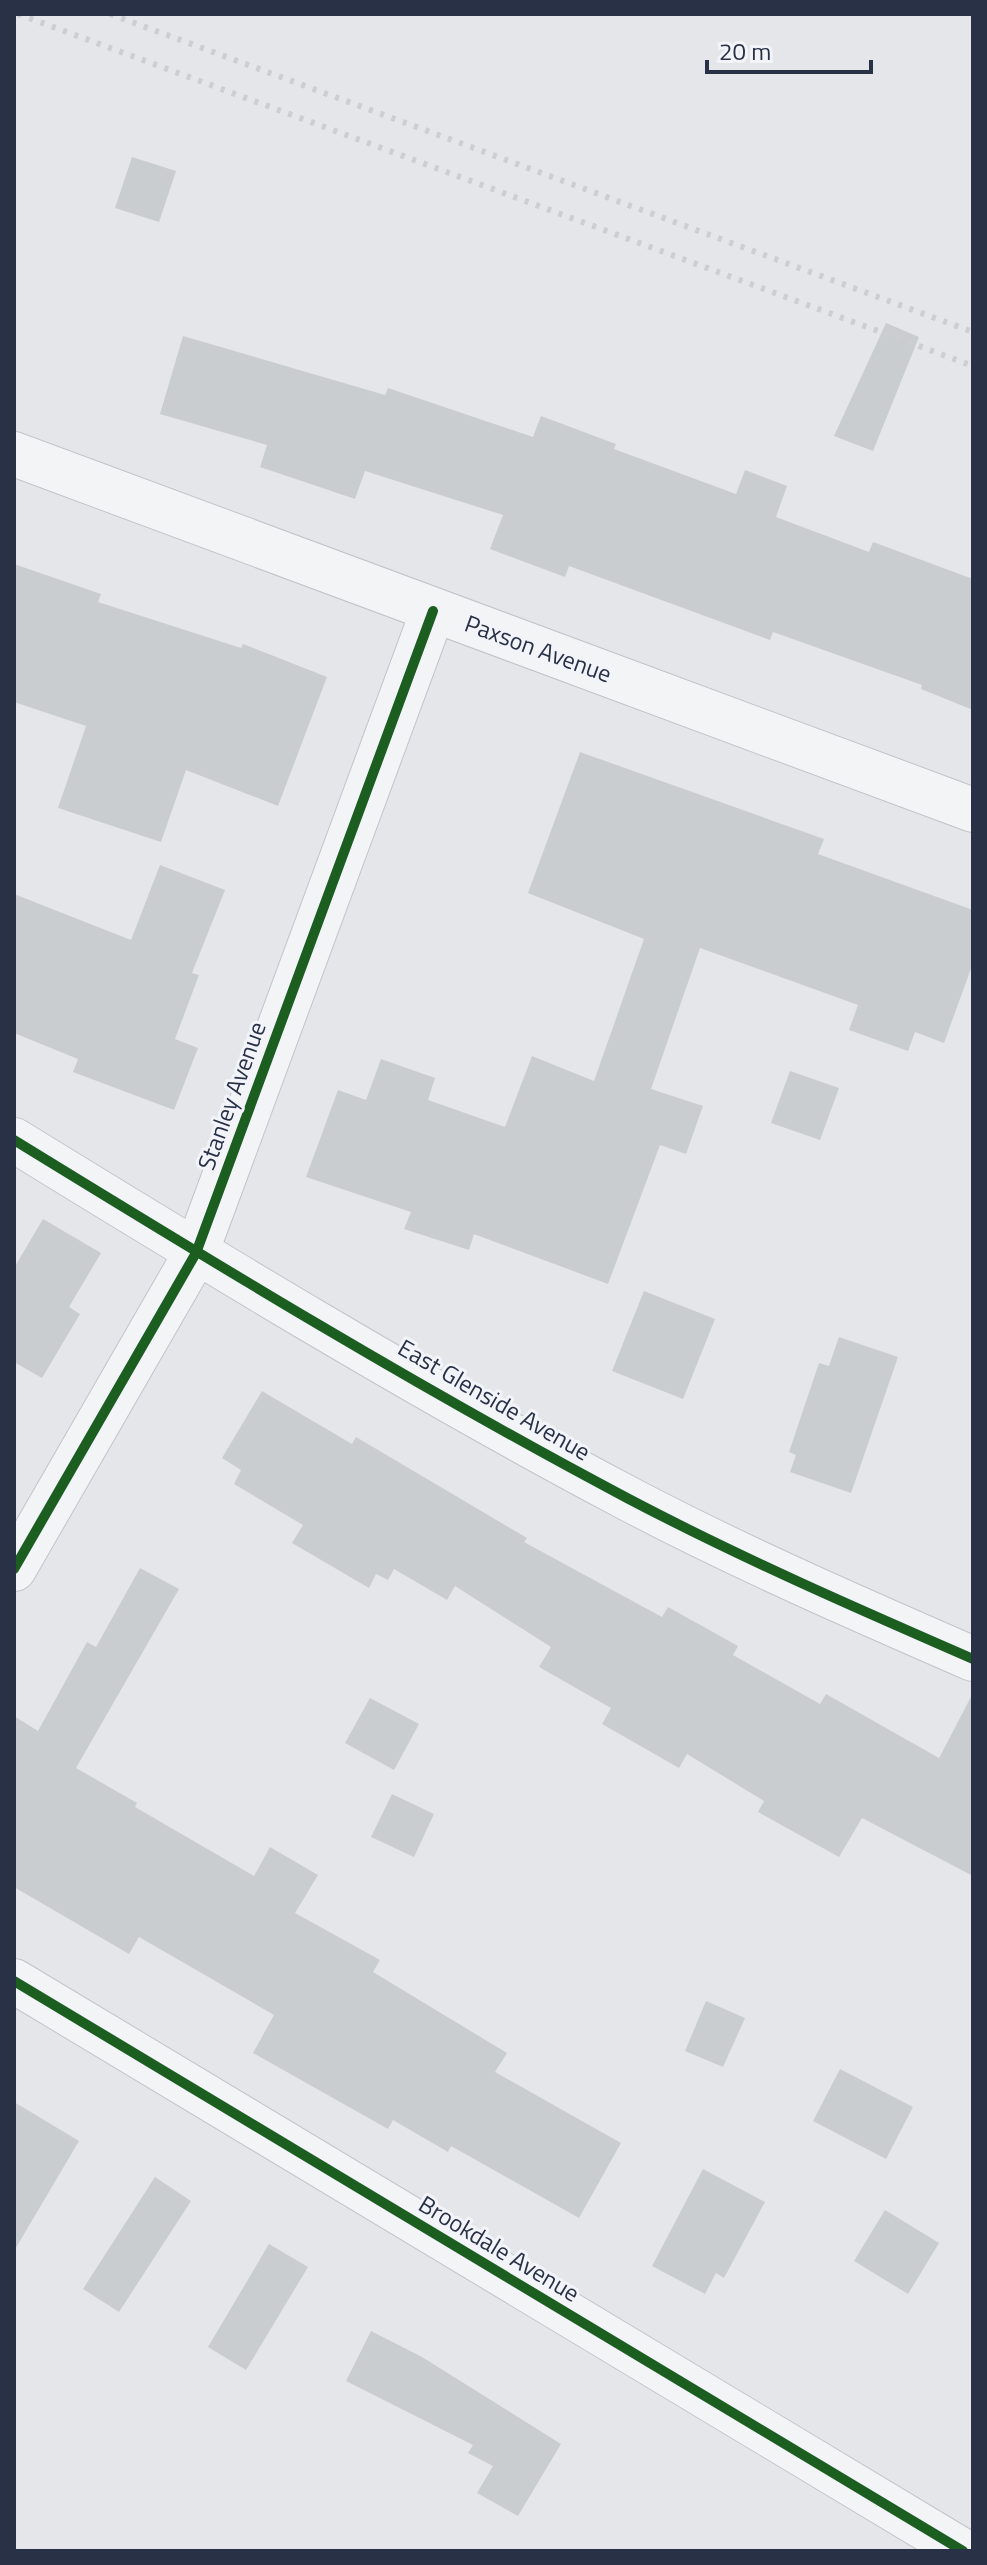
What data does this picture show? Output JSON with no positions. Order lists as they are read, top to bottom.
{
  "streets": {
    "street": [
      "Paxson Avenue",
      "Stanley Avenue",
      "East Glenside Avenue",
      "Brookdale Avenue"
    ]
  },
  "crossings": [
    ["Paxson Avenue", "Stanley Avenue"],
    ["Stanley Avenue", "East Glenside Avenue"]
  ],
  "scale_bar": "20 m"
}
